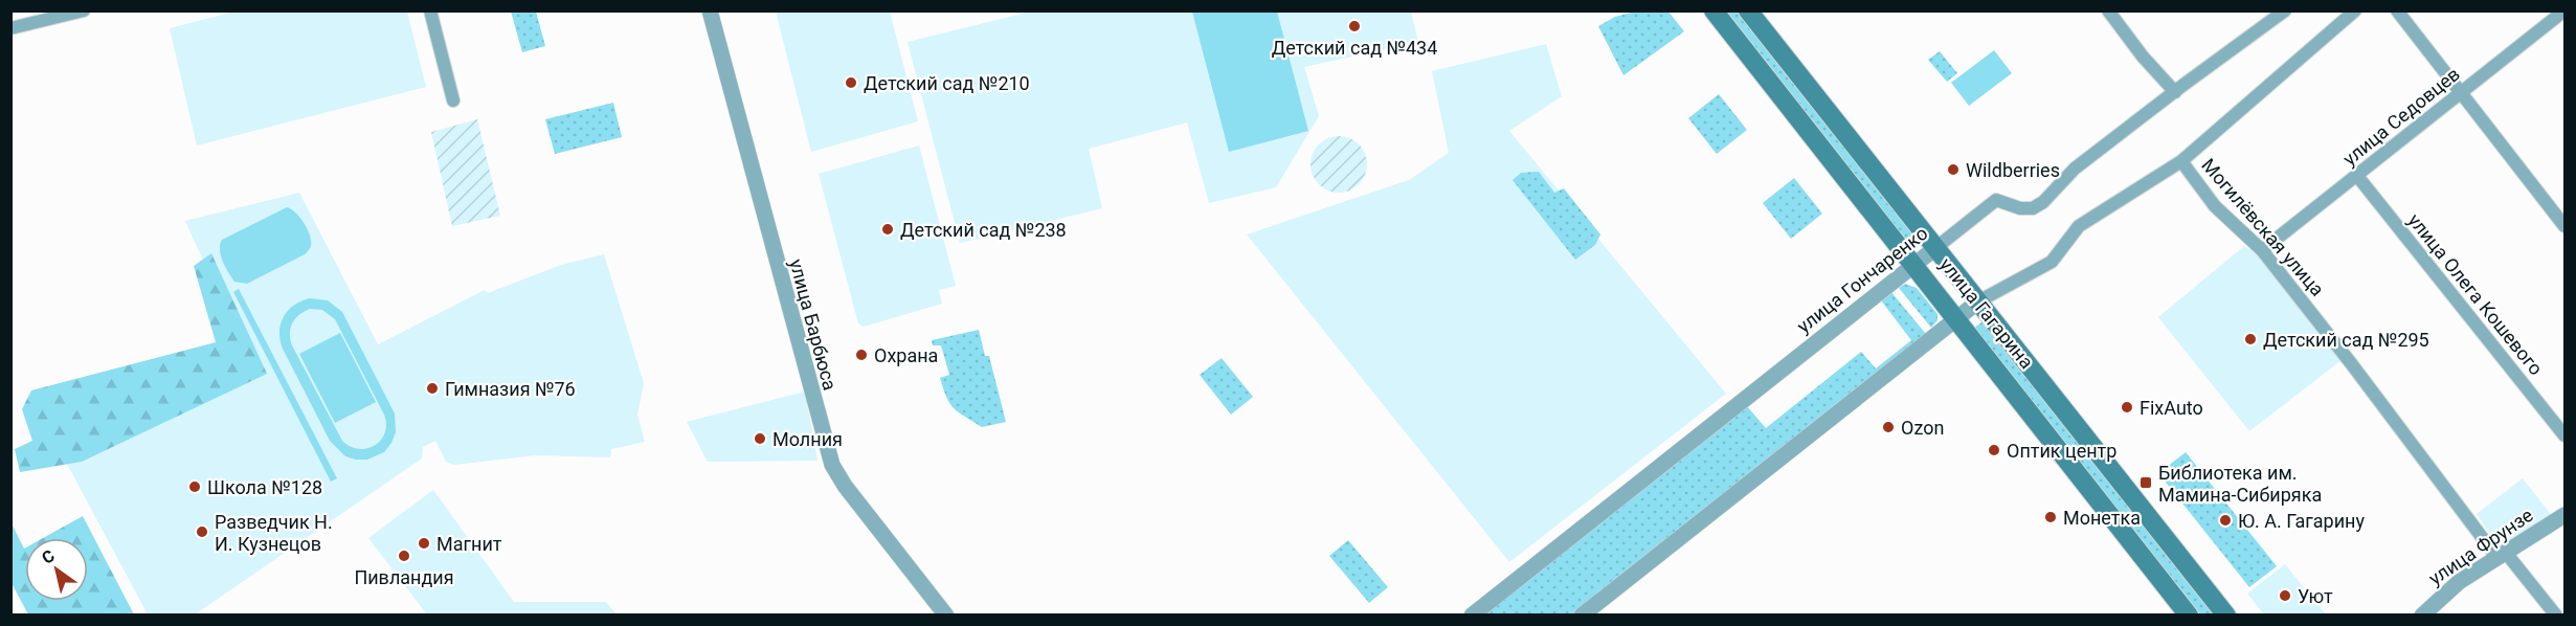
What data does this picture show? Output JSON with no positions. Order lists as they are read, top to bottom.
{
  "streets": {
    "main road": ["улица Гагарина"],
    "street": [
      "улица Седовцев",
      "Могилёвская улица",
      "улица Гончаренко",
      "улица Олега Кошевого",
      "улица Барбюса",
      "улица Фрунзе"
    ]
  },
  "crossings": [
    ["улица Седовцев", "Могилёвская улица"],
    ["улица Седовцев", "улица Олега Кошевого"],
    ["Могилёвская улица", "улица Фрунзе"],
    ["улица Гончаренко", "улица Гагарина"]
  ],
  "places": {
    "other": [
      "Детский сад №434",
      "Детский сад №210",
      "Wildberries",
      "Детский сад №238",
      "Детский сад №295",
      "Охрана",
      "Гимназия №76",
      "FixAuto",
      "Ozon",
      "Молния",
      "Оптик центр",
      "Школа №128",
      "Монетка",
      "Ю. А. Гагарину",
      "Разведчик Н. И. Кузнецов",
      "Магнит",
      "Пивландия",
      "Уют"
    ],
    "transit": ["Библиотека им. Мамина-Сибиряка"]
  },
  "north": "top left"
}
